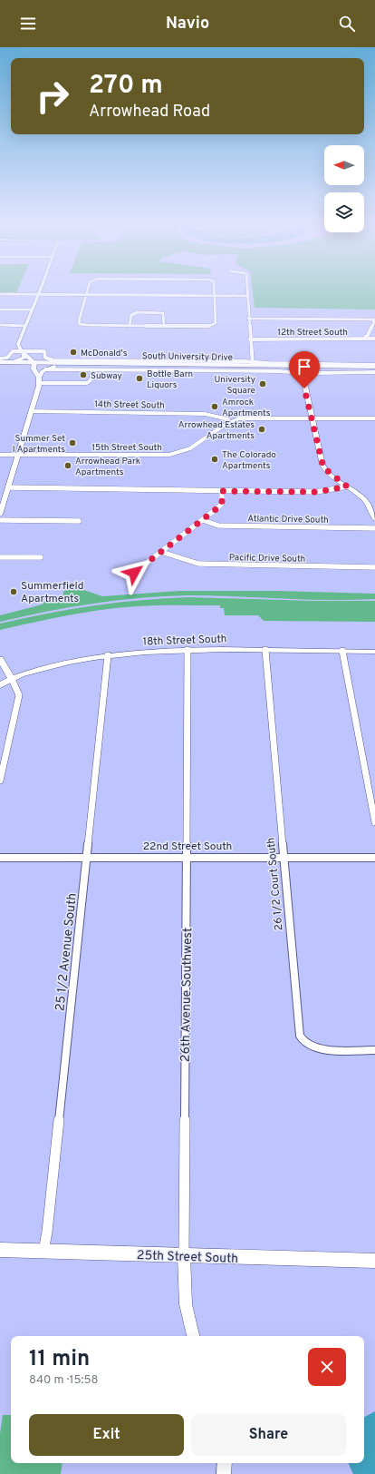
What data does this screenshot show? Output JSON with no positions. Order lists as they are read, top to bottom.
{
  "streets": {
    "main road": ["South University Drive", "25th Street South"],
    "street": [
      "12th Street South",
      "14th Street South",
      "15th Street South",
      "Atlantic Drive South",
      "Pacific Drive South",
      "18th Street South",
      "22nd Street South",
      "26 1/2 Court South",
      "25 1/2 Avenue South",
      "26th Avenue Southwest"
    ]
  },
  "crossings": [
    ["18th Street South", "26 1/2 Court South"],
    ["18th Street South", "25 1/2 Avenue South"],
    ["18th Street South", "26th Avenue Southwest"],
    ["22nd Street South", "26 1/2 Court South"],
    ["22nd Street South", "25 1/2 Avenue South"],
    ["22nd Street South", "26th Avenue Southwest"],
    ["25 1/2 Avenue South", "25th Street South"],
    ["26th Avenue Southwest", "25th Street South"]
  ],
  "places": [
    "McDonald's",
    "Subway",
    "Bottle Barn Liquors",
    "University Square",
    "Amrock Apartments",
    "Arrowhead Estates Apartments",
    "Summer Set I Apartments",
    "The Colorado Apartments",
    "Arrowhead Park Apartments",
    "Summerfield Apartments"
  ],
  "north": "left",
  "page": {
    "header": "Navio",
    "turn": ["270 m", "Arrowhead Road"],
    "heading": ["11 min", "840 m · 15:58"],
    "buttons": ["Exit", "Share"]
  }
}
